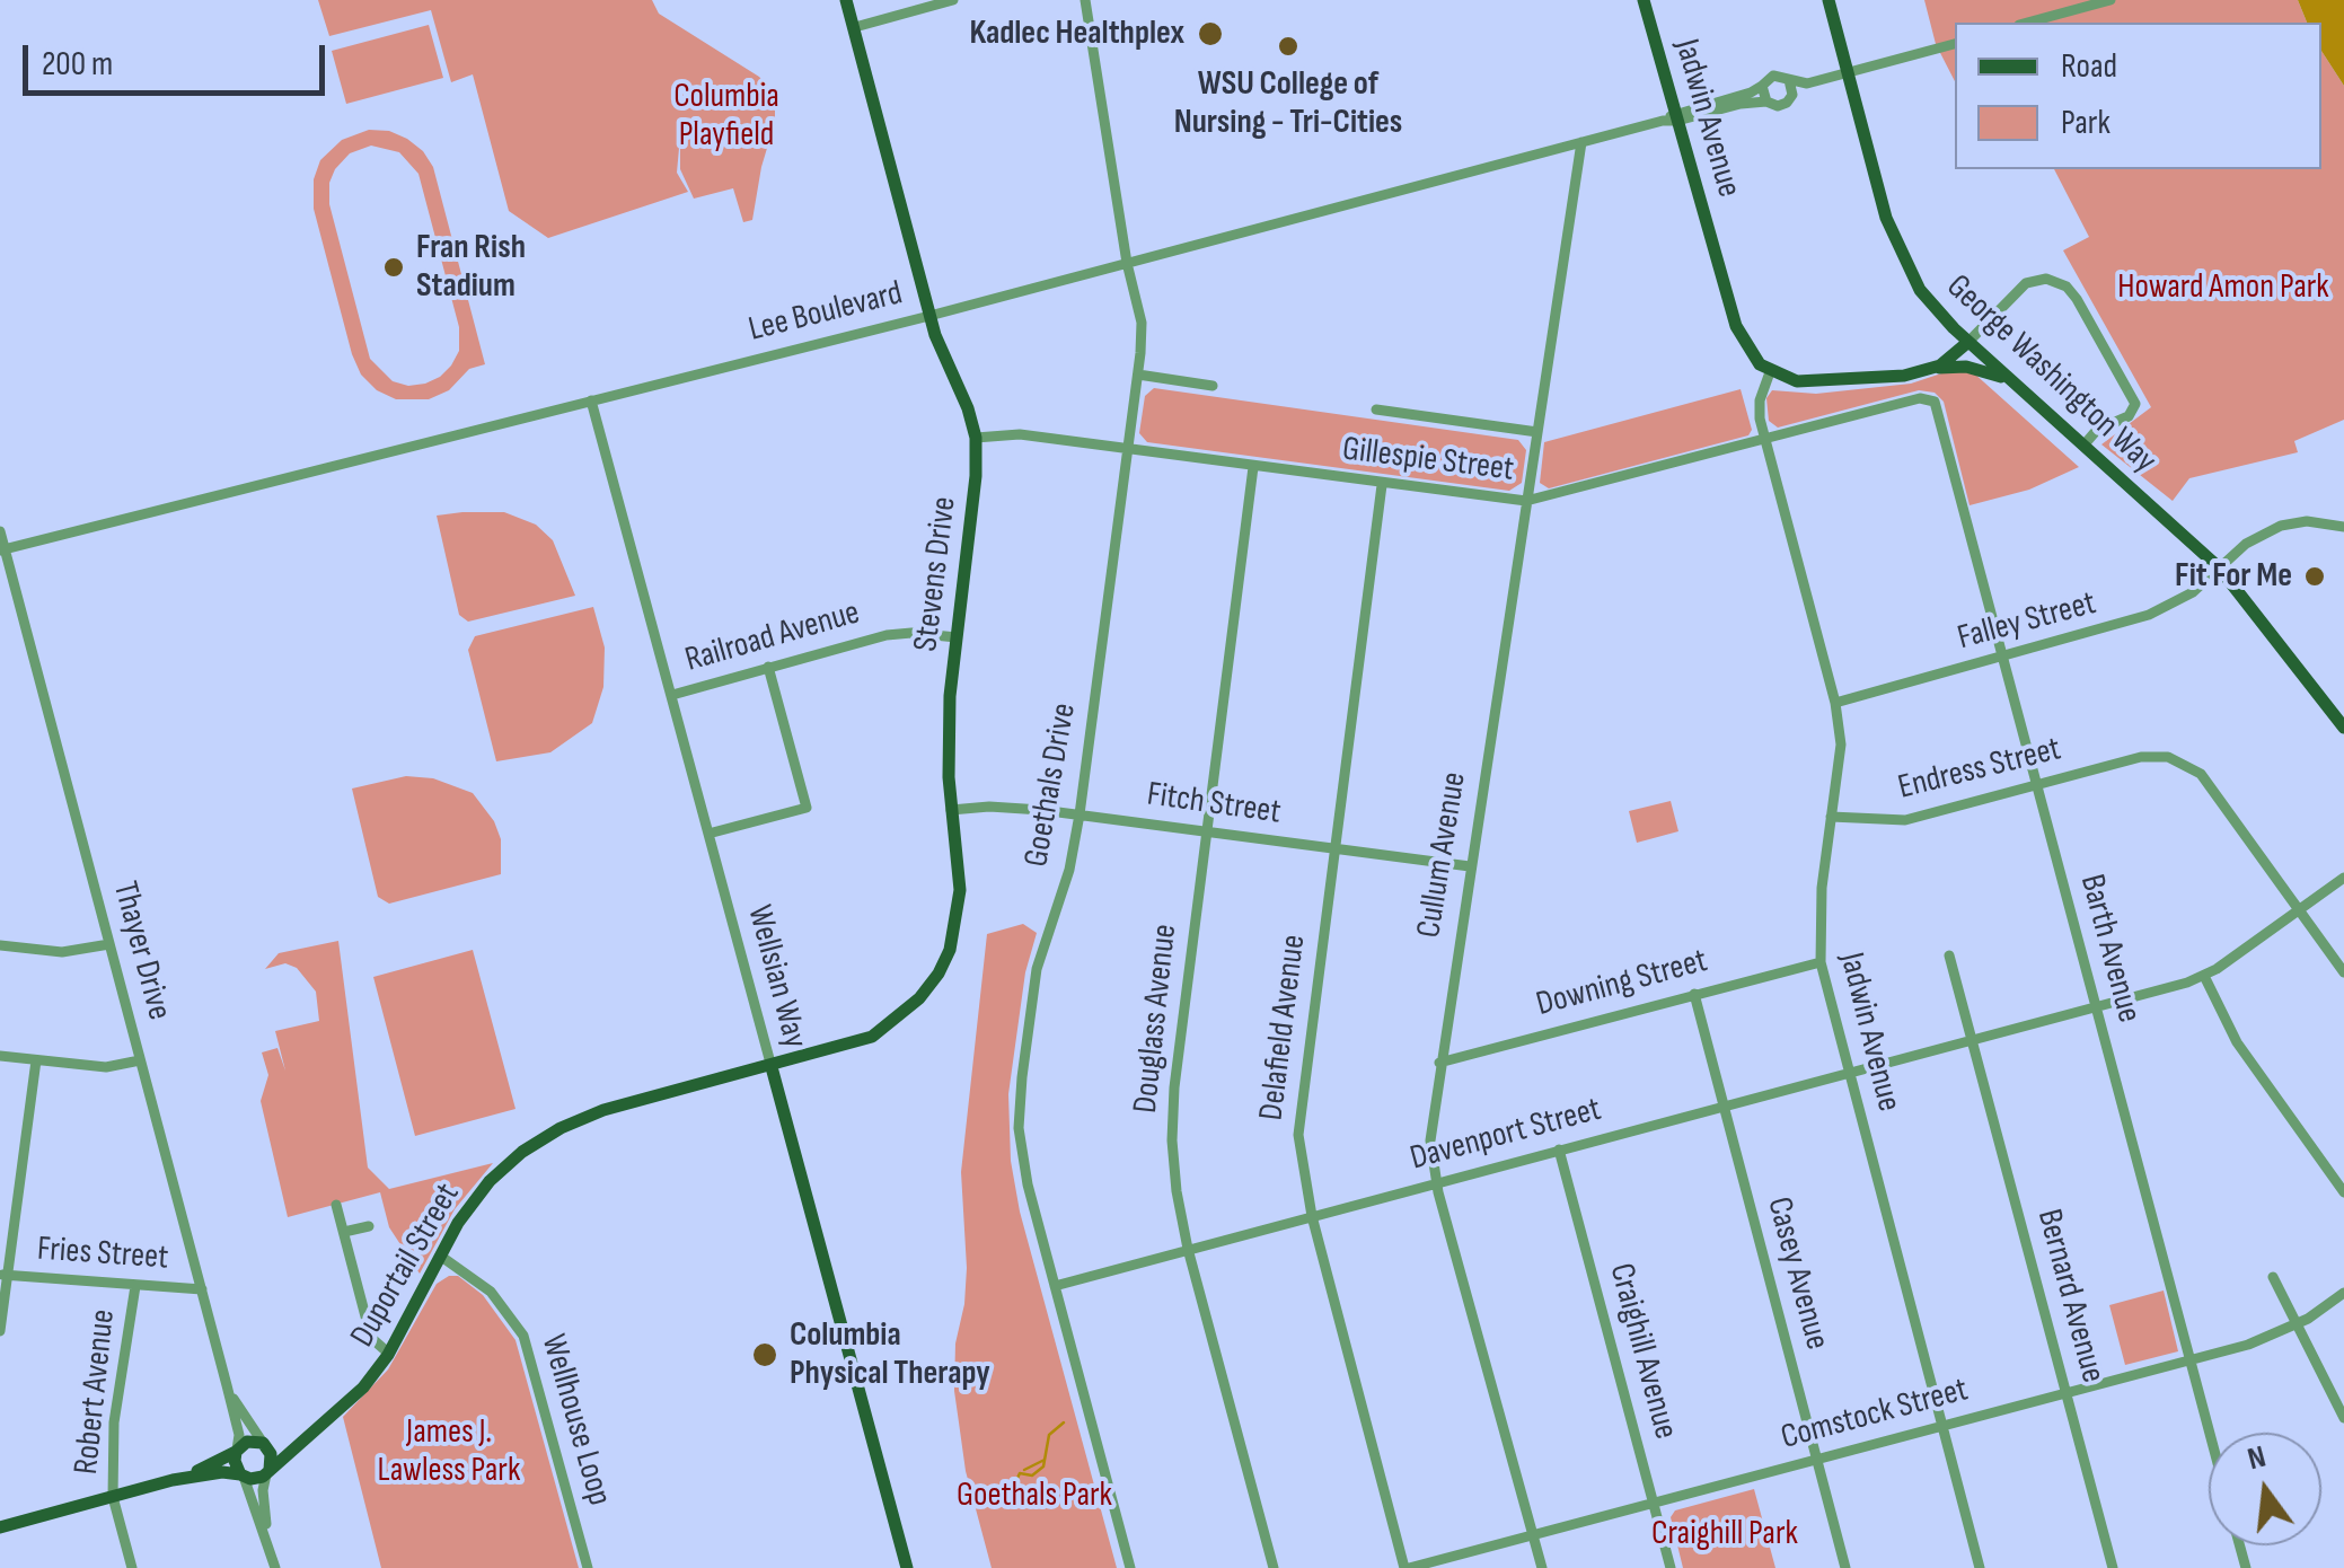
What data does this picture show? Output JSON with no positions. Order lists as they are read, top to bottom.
{
  "streets": {
    "main road": [
      "Jadwin Avenue",
      "George Washington Way",
      "Stevens Drive",
      "Wellsian Way",
      "Duportail Street"
    ],
    "street": [
      "Lee Boulevard",
      "Gillespie Street",
      "Falley Street",
      "Railroad Avenue",
      "Endress Street",
      "Goethals Drive",
      "Fitch Street",
      "Cullum Avenue",
      "Barth Avenue",
      "Thayer Drive",
      "Downing Street",
      "Douglass Avenue",
      "Delafield Avenue",
      "Davenport Street",
      "Fries Street",
      "Casey Avenue",
      "Bernard Avenue",
      "Craighill Avenue",
      "Robert Avenue",
      "Comstock Street",
      "Wellhouse Loop"
    ]
  },
  "crossings": [
    ["Jadwin Avenue", "Lee Boulevard"],
    ["Jadwin Avenue", "Gillespie Street"],
    ["Jadwin Avenue", "Falley Street"],
    ["Jadwin Avenue", "Endress Street"],
    ["Jadwin Avenue", "Downing Street"],
    ["Jadwin Avenue", "Davenport Street"],
    ["Jadwin Avenue", "Comstock Street"],
    ["Lee Boulevard", "George Washington Way"],
    ["Lee Boulevard", "Stevens Drive"],
    ["Lee Boulevard", "Goethals Drive"],
    ["Lee Boulevard", "Cullum Avenue"],
    ["Lee Boulevard", "Thayer Drive"],
    ["Lee Boulevard", "Wellsian Way"],
    ["George Washington Way", "Falley Street"],
    ["Gillespie Street", "Stevens Drive"],
    ["Gillespie Street", "Goethals Drive"],
    ["Gillespie Street", "Cullum Avenue"],
    ["Gillespie Street", "Barth Avenue"],
    ["Gillespie Street", "Douglass Avenue"],
    ["Gillespie Street", "Delafield Avenue"],
    ["Stevens Drive", "Railroad Avenue"],
    ["Stevens Drive", "Fitch Street"],
    ["Stevens Drive", "Wellsian Way"],
    ["Stevens Drive", "Duportail Street"],
    ["Falley Street", "Barth Avenue"],
    ["Railroad Avenue", "Wellsian Way"],
    ["Endress Street", "Barth Avenue"],
    ["Endress Street", "Davenport Street"],
    ["Goethals Drive", "Fitch Street"],
    ["Goethals Drive", "Davenport Street"],
    ["Fitch Street", "Cullum Avenue"],
    ["Fitch Street", "Douglass Avenue"],
    ["Fitch Street", "Delafield Avenue"],
    ["Cullum Avenue", "Downing Street"],
    ["Cullum Avenue", "Davenport Street"],
    ["Cullum Avenue", "Comstock Street"],
    ["Barth Avenue", "Davenport Street"],
    ["Barth Avenue", "Comstock Street"],
    ["Thayer Drive", "Fries Street"],
    ["Thayer Drive", "Duportail Street"],
    ["Wellsian Way", "Duportail Street"],
    ["Downing Street", "Casey Avenue"],
    ["Douglass Avenue", "Davenport Street"],
    ["Delafield Avenue", "Davenport Street"],
    ["Delafield Avenue", "Comstock Street"],
    ["Davenport Street", "Casey Avenue"],
    ["Davenport Street", "Bernard Avenue"],
    ["Davenport Street", "Craighill Avenue"],
    ["Fries Street", "Robert Avenue"],
    ["Duportail Street", "Wellhouse Loop"],
    ["Casey Avenue", "Comstock Street"],
    ["Bernard Avenue", "Comstock Street"],
    ["Craighill Avenue", "Comstock Street"]
  ],
  "parks": [
    "Columbia Playfield",
    "Howard Amon Park",
    "James J. Lawless Park",
    "Goethals Park",
    "Craighill Park"
  ],
  "places": [
    "Kadlec Healthplex",
    "WSU College of Nursing - Tri-Cities",
    "Fran Rish Stadium",
    "Fit For Me",
    "Columbia Physical Therapy"
  ],
  "legend": ["Road", "Park"],
  "scale_bar": "200 m",
  "north": "top"
}
